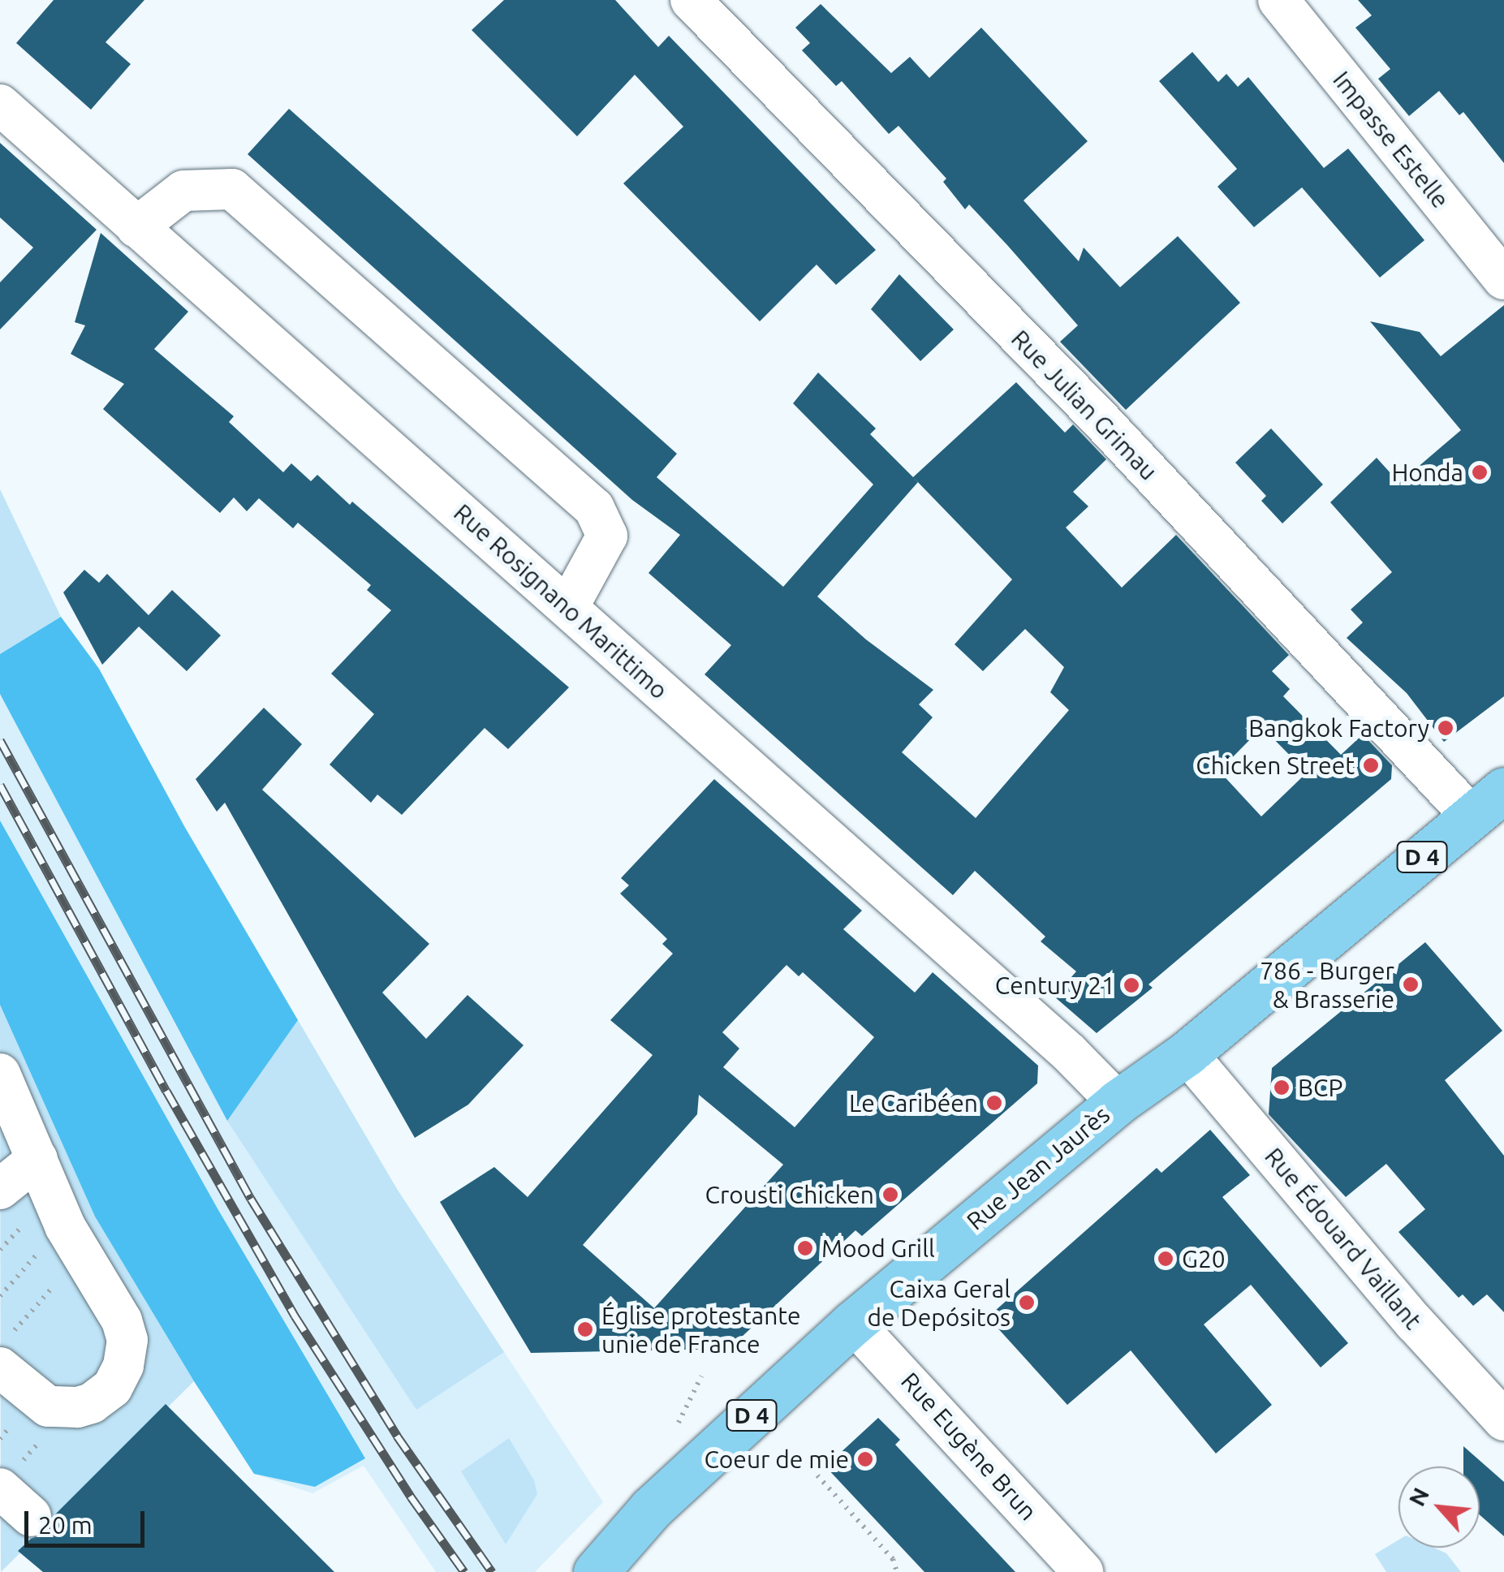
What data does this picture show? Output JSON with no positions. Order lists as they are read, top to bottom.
{
  "streets": {
    "main road": ["D 4", "Rue Jean Jaurès"],
    "street": [
      "Impasse Estelle",
      "Rue Julian Grimau",
      "Rue Rosignano Marittimo",
      "Rue Édouard Vaillant",
      "Rue Eugène Brun"
    ]
  },
  "crossings": [
    ["Rue Julian Grimau", "Rue Jean Jaurès"],
    ["Rue Rosignano Marittimo", "Rue Jean Jaurès"],
    ["Rue Jean Jaurès", "Rue Édouard Vaillant"],
    ["Rue Jean Jaurès", "Rue Eugène Brun"]
  ],
  "places": [
    "Honda",
    "Bangkok Factory",
    "Chicken Street",
    "786 - Burger & Brasserie",
    "Century 21",
    "BCP",
    "Le Caribéen",
    "Crousti Chicken",
    "Mood Grill",
    "G20",
    "Caixa Geral de Depósitos",
    "Église protestante unie de France",
    "Coeur de mie"
  ],
  "scale_bar": "20 m",
  "north": "top left"
}
